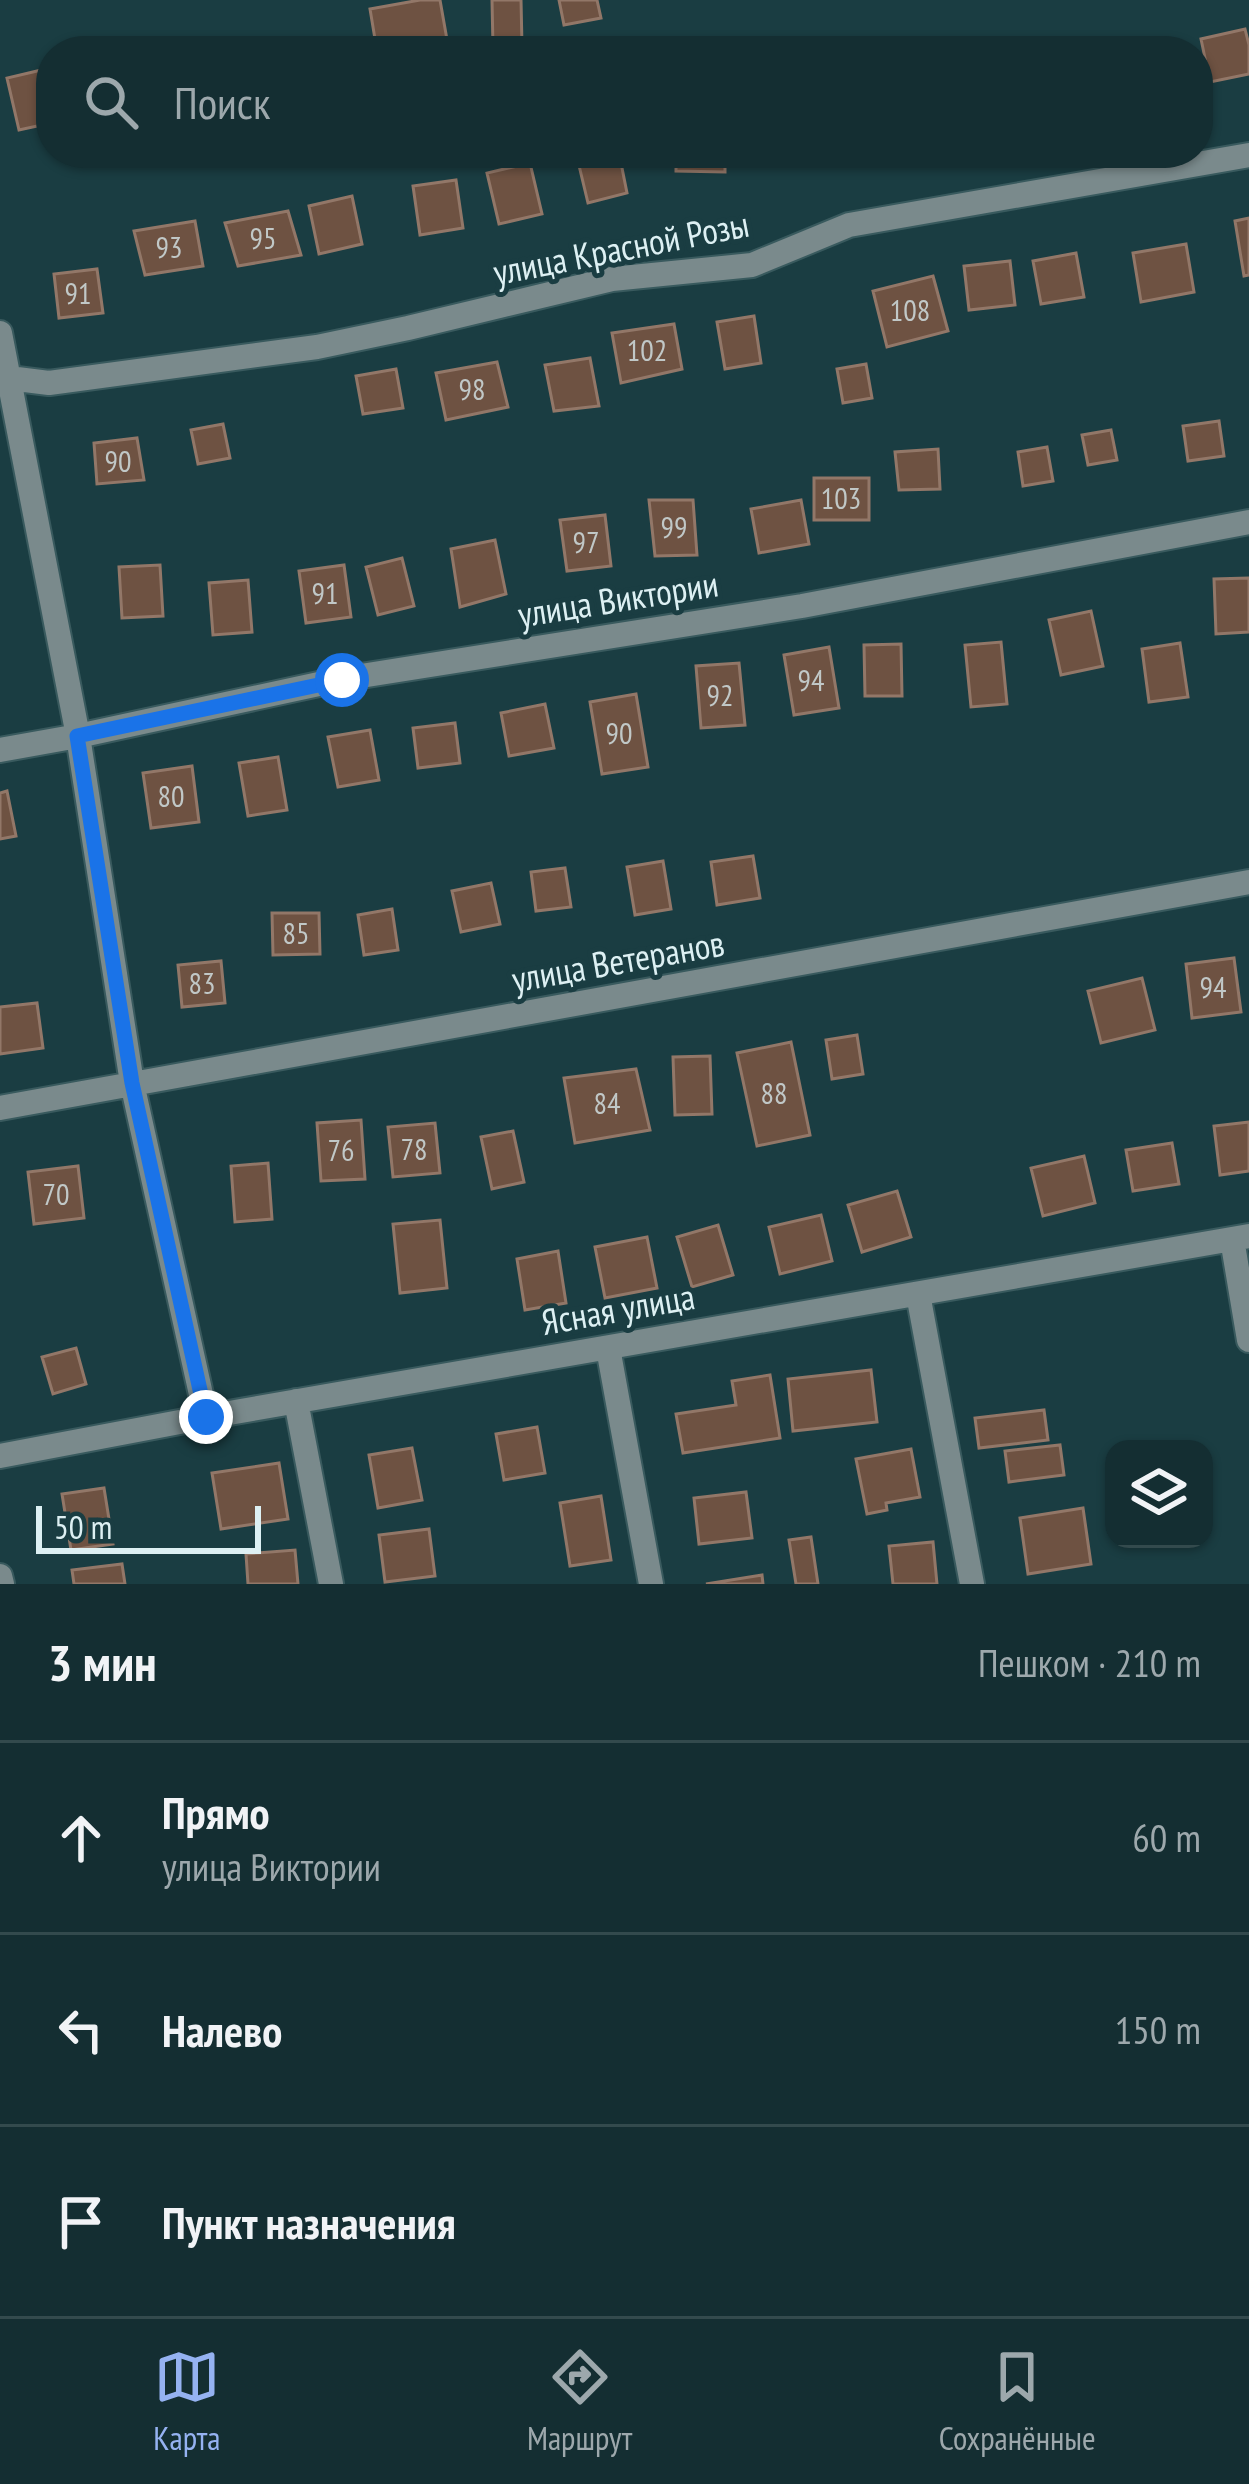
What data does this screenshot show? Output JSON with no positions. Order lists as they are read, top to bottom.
{
  "streets": {
    "street": [
      "улица Красной Розы",
      "улица Виктории",
      "улица Ветеранов",
      "Ясная улица"
    ]
  },
  "house_numbers": [
    "95",
    "93",
    "91",
    "108",
    "102",
    "98",
    "90",
    "103",
    "99",
    "97",
    "91",
    "94",
    "92",
    "90",
    "80",
    "85",
    "83",
    "94",
    "88",
    "84",
    "78",
    "76",
    "70"
  ],
  "scale_bar": "50 m",
  "page": {
    "search": "Поиск",
    "scale": "50 m",
    "heading": ["3 мин", "Пешком · 210 m"],
    "list": [
      ["Прямо", "улица Виктории", "60 m"],
      ["Налево", "150 m"],
      "Пункт назначения"
    ],
    "nav": ["Карта", "Маршрут", "Сохранённые"]
  }
}
